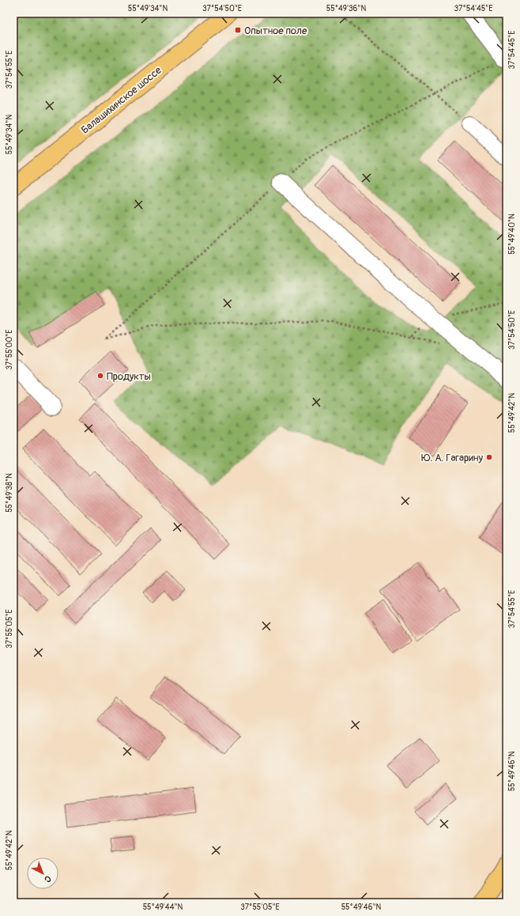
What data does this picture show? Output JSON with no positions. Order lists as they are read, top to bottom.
{
  "streets": {
    "main road": ["Балашихинское шоссе"]
  },
  "places": {
    "transit": ["Опытное поле"],
    "other": ["Продукты", "Ю. А. Гагарину"]
  },
  "north": "bottom right",
  "coordinates": [
    "55°49'34\"N",
    "37°54'50\"E",
    "55°49'36\"N",
    "37°54'45\"E",
    "37°54'55\"E",
    "55°49'40\"N",
    "37°55'00\"E",
    "55°49'42\"N",
    "55°49'38\"N",
    "37°55'05\"E",
    "55°49'46\"N",
    "55°49'44\"N"
  ]
}
